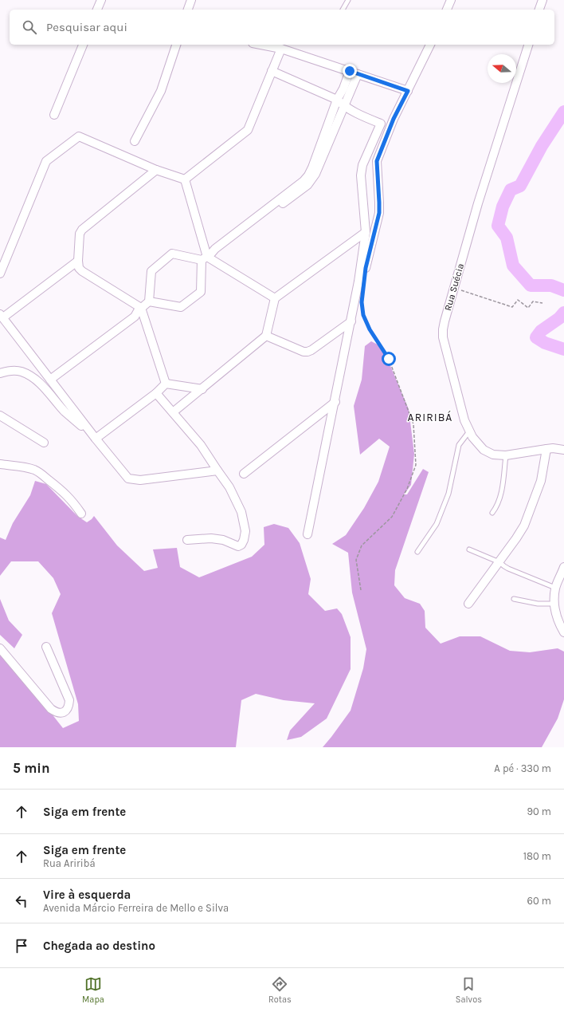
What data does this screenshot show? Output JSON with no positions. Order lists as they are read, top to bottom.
{
  "streets": {
    "street": ["Rua Suécia"]
  },
  "districts": ["ARIRIBÁ"],
  "north": "left",
  "page": {
    "search": "Pesquisar aqui",
    "heading": ["5 min", "A pé · 330 m"],
    "list": [
      ["Siga em frente", "90 m"],
      ["Siga em frente", "Rua Ariribá", "180 m"],
      ["Vire à esquerda", "Avenida Márcio Ferreira de Mello e Silva", "60 m"],
      "Chegada ao destino"
    ],
    "nav": ["Mapa", "Rotas", "Salvos"]
  }
}
